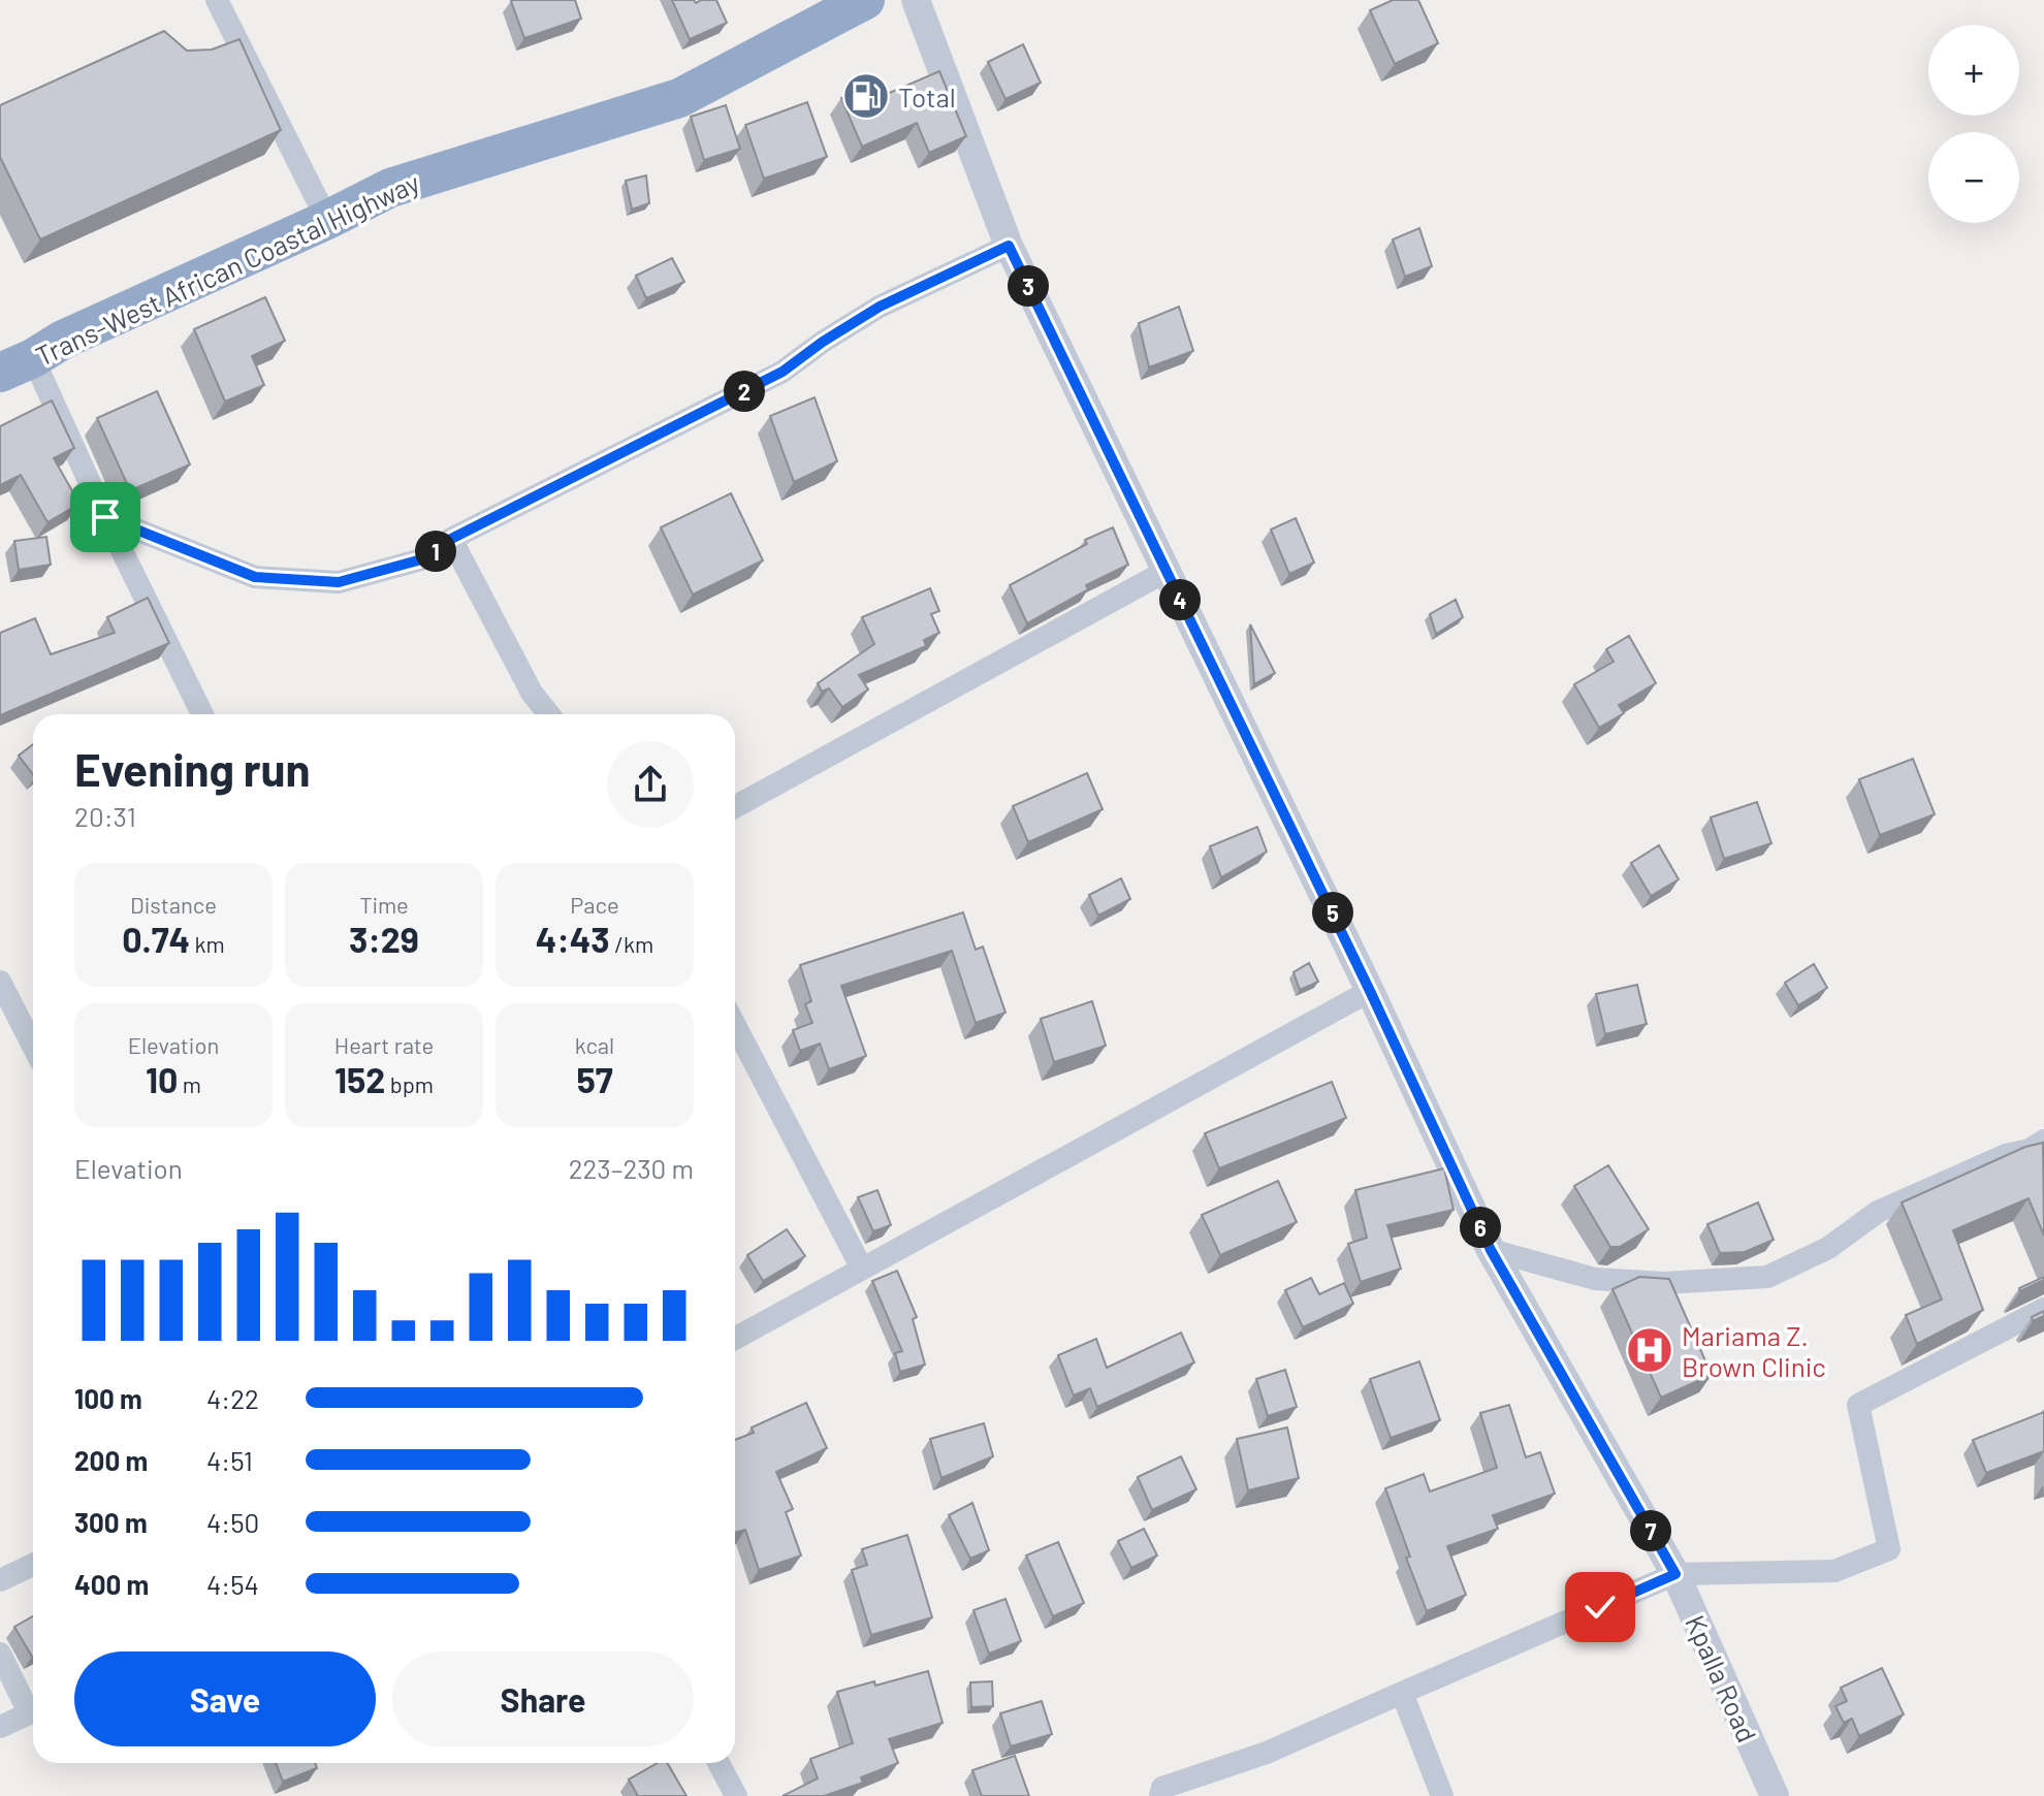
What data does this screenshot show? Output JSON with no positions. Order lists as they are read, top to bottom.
{
  "streets": {
    "highway": ["Trans-West African Coastal Highway"],
    "street": ["Kpalla Road"]
  },
  "places": {
    "fuel station": ["Total"],
    "hospital": ["Mariama Z. Brown Clinic"]
  },
  "page": {
    "map_buttons": ["+", "−"],
    "pins": [
      "3",
      "2",
      "1",
      "4",
      "5",
      "6",
      "7"
    ],
    "heading": ["Evening run", "20:31"],
    "stats": [
      ["Distance", "0.74 km"],
      ["Time", "3:29"],
      ["Pace", "4:43 /km"],
      ["Elevation", "10 m"],
      ["Heart rate", "152 bpm"],
      ["kcal", "57"]
    ],
    "chart": ["Elevation", "223–230 m"],
    "list": [
      {
        "name": "100 m",
        "note": "4:22"
      },
      {
        "name": "200 m",
        "note": "4:51"
      },
      {
        "name": "300 m",
        "note": "4:50"
      },
      {
        "name": "400 m",
        "note": "4:54"
      }
    ],
    "buttons": ["Save", "Share"]
  }
}
